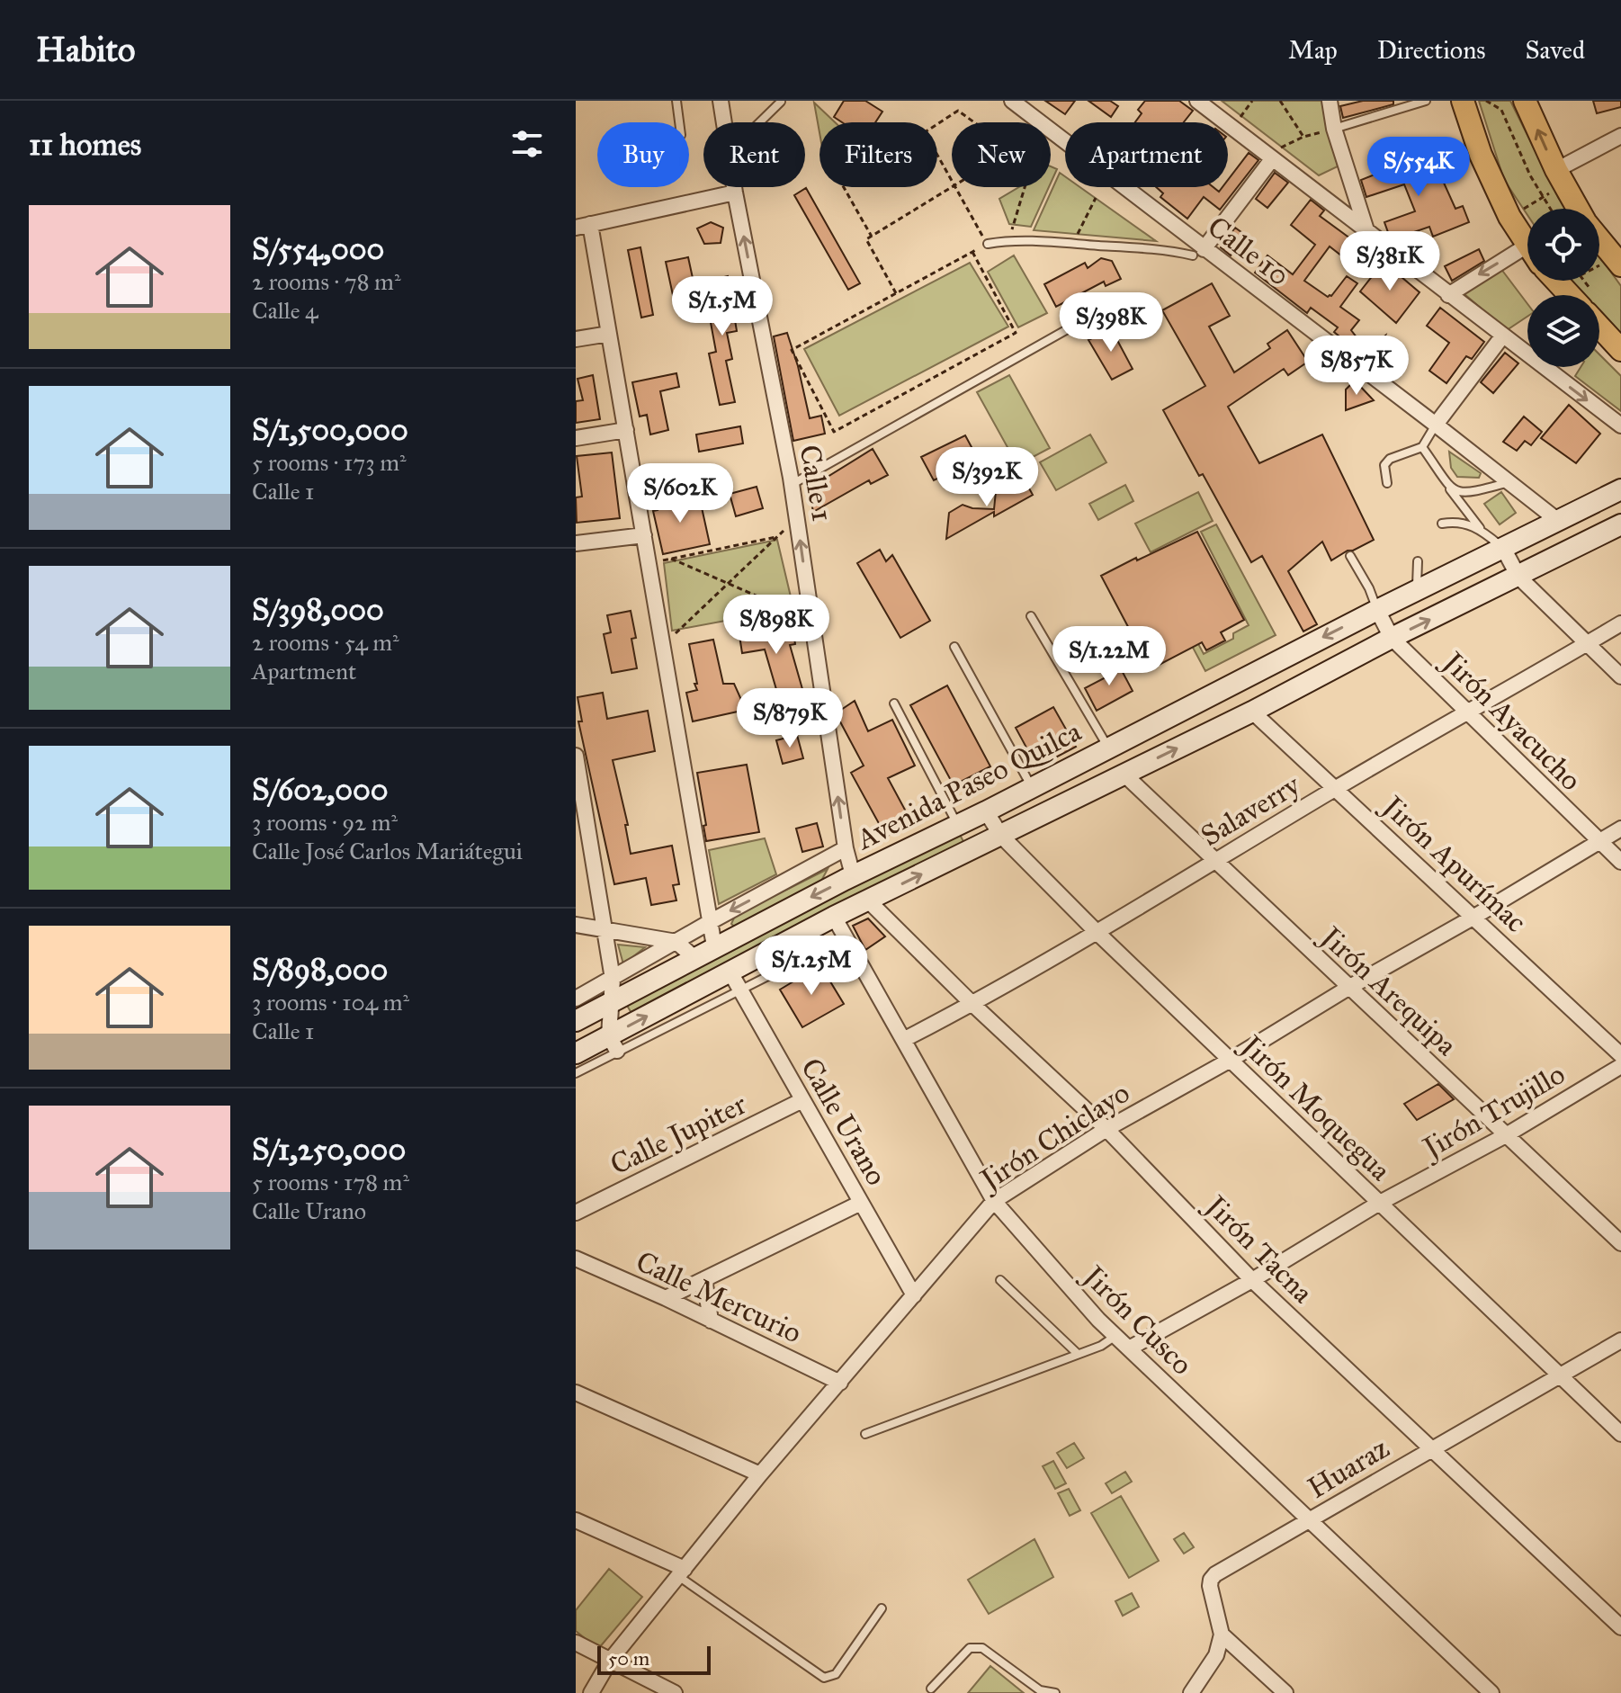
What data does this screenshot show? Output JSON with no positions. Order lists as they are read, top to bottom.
{
  "streets": {
    "main road": ["Avenida Paseo Quilca"],
    "street": [
      "Calle 10",
      "Calle 1",
      "Jirón Ayacucho",
      "Salaverry",
      "Jirón Apurímac",
      "Jirón Arequipa",
      "Jirón Moquegua",
      "Jirón Trujillo",
      "Calle Urano",
      "Calle Jupiter",
      "Jirón Chiclayo",
      "Jirón Tacna",
      "Calle Mercurio",
      "Jirón Cusco",
      "Huaraz"
    ]
  },
  "crossings": [
    ["Calle 10", "Avenida Paseo Quilca"],
    ["Calle 1", "Avenida Paseo Quilca"],
    ["Jirón Ayacucho", "Avenida Paseo Quilca"],
    ["Jirón Ayacucho", "Salaverry"],
    ["Jirón Ayacucho", "Jirón Chiclayo"],
    ["Avenida Paseo Quilca", "Jirón Apurímac"],
    ["Avenida Paseo Quilca", "Jirón Arequipa"],
    ["Avenida Paseo Quilca", "Jirón Moquegua"],
    ["Avenida Paseo Quilca", "Calle Urano"],
    ["Avenida Paseo Quilca", "Jirón Tacna"],
    ["Avenida Paseo Quilca", "Jirón Cusco"],
    ["Salaverry", "Jirón Apurímac"],
    ["Salaverry", "Jirón Arequipa"],
    ["Salaverry", "Jirón Moquegua"],
    ["Salaverry", "Jirón Tacna"],
    ["Salaverry", "Jirón Cusco"],
    ["Jirón Apurímac", "Jirón Chiclayo"],
    ["Jirón Arequipa", "Jirón Trujillo"],
    ["Jirón Arequipa", "Jirón Chiclayo"],
    ["Jirón Moquegua", "Jirón Trujillo"],
    ["Jirón Moquegua", "Jirón Chiclayo"],
    ["Jirón Moquegua", "Huaraz"],
    ["Jirón Trujillo", "Jirón Tacna"],
    ["Jirón Trujillo", "Jirón Cusco"],
    ["Calle Urano", "Calle Jupiter"],
    ["Calle Urano", "Jirón Chiclayo"],
    ["Jirón Chiclayo", "Jirón Tacna"],
    ["Jirón Chiclayo", "Calle Mercurio"],
    ["Jirón Chiclayo", "Jirón Cusco"],
    ["Jirón Tacna", "Huaraz"],
    ["Jirón Cusco", "Huaraz"]
  ],
  "one_way": ["Calle 1"],
  "scale_bar": "50 m",
  "page": {
    "header": "Habito",
    "nav": ["Map", "Directions", "Saved"],
    "heading": "11 homes",
    "chip": [
      "Buy",
      "Rent",
      "Filters",
      "New",
      "Apartment"
    ],
    "price": [
      "S/554K",
      "S/381K",
      "S/1.5M",
      "S/398K",
      "S/857K",
      "S/392K",
      "S/602K",
      "S/898K",
      "S/1.22M",
      "S/879K",
      "S/1.25M"
    ],
    "list": [
      {
        "name": "S/554,000",
        "note": "2 rooms · 78 m² · Calle 4"
      },
      {
        "name": "S/1,500,000",
        "note": "5 rooms · 173 m² · Calle 1"
      },
      {
        "name": "S/398,000",
        "note": "2 rooms · 54 m² · Apartment"
      },
      {
        "name": "S/602,000",
        "note": "3 rooms · 92 m² · Calle José Carlos Mariátegui"
      },
      {
        "name": "S/898,000",
        "note": "3 rooms · 104 m² · Calle 1"
      },
      {
        "name": "S/1,250,000",
        "note": "5 rooms · 178 m² · Calle Urano"
      }
    ],
    "scale": "50 m"
  }
}
